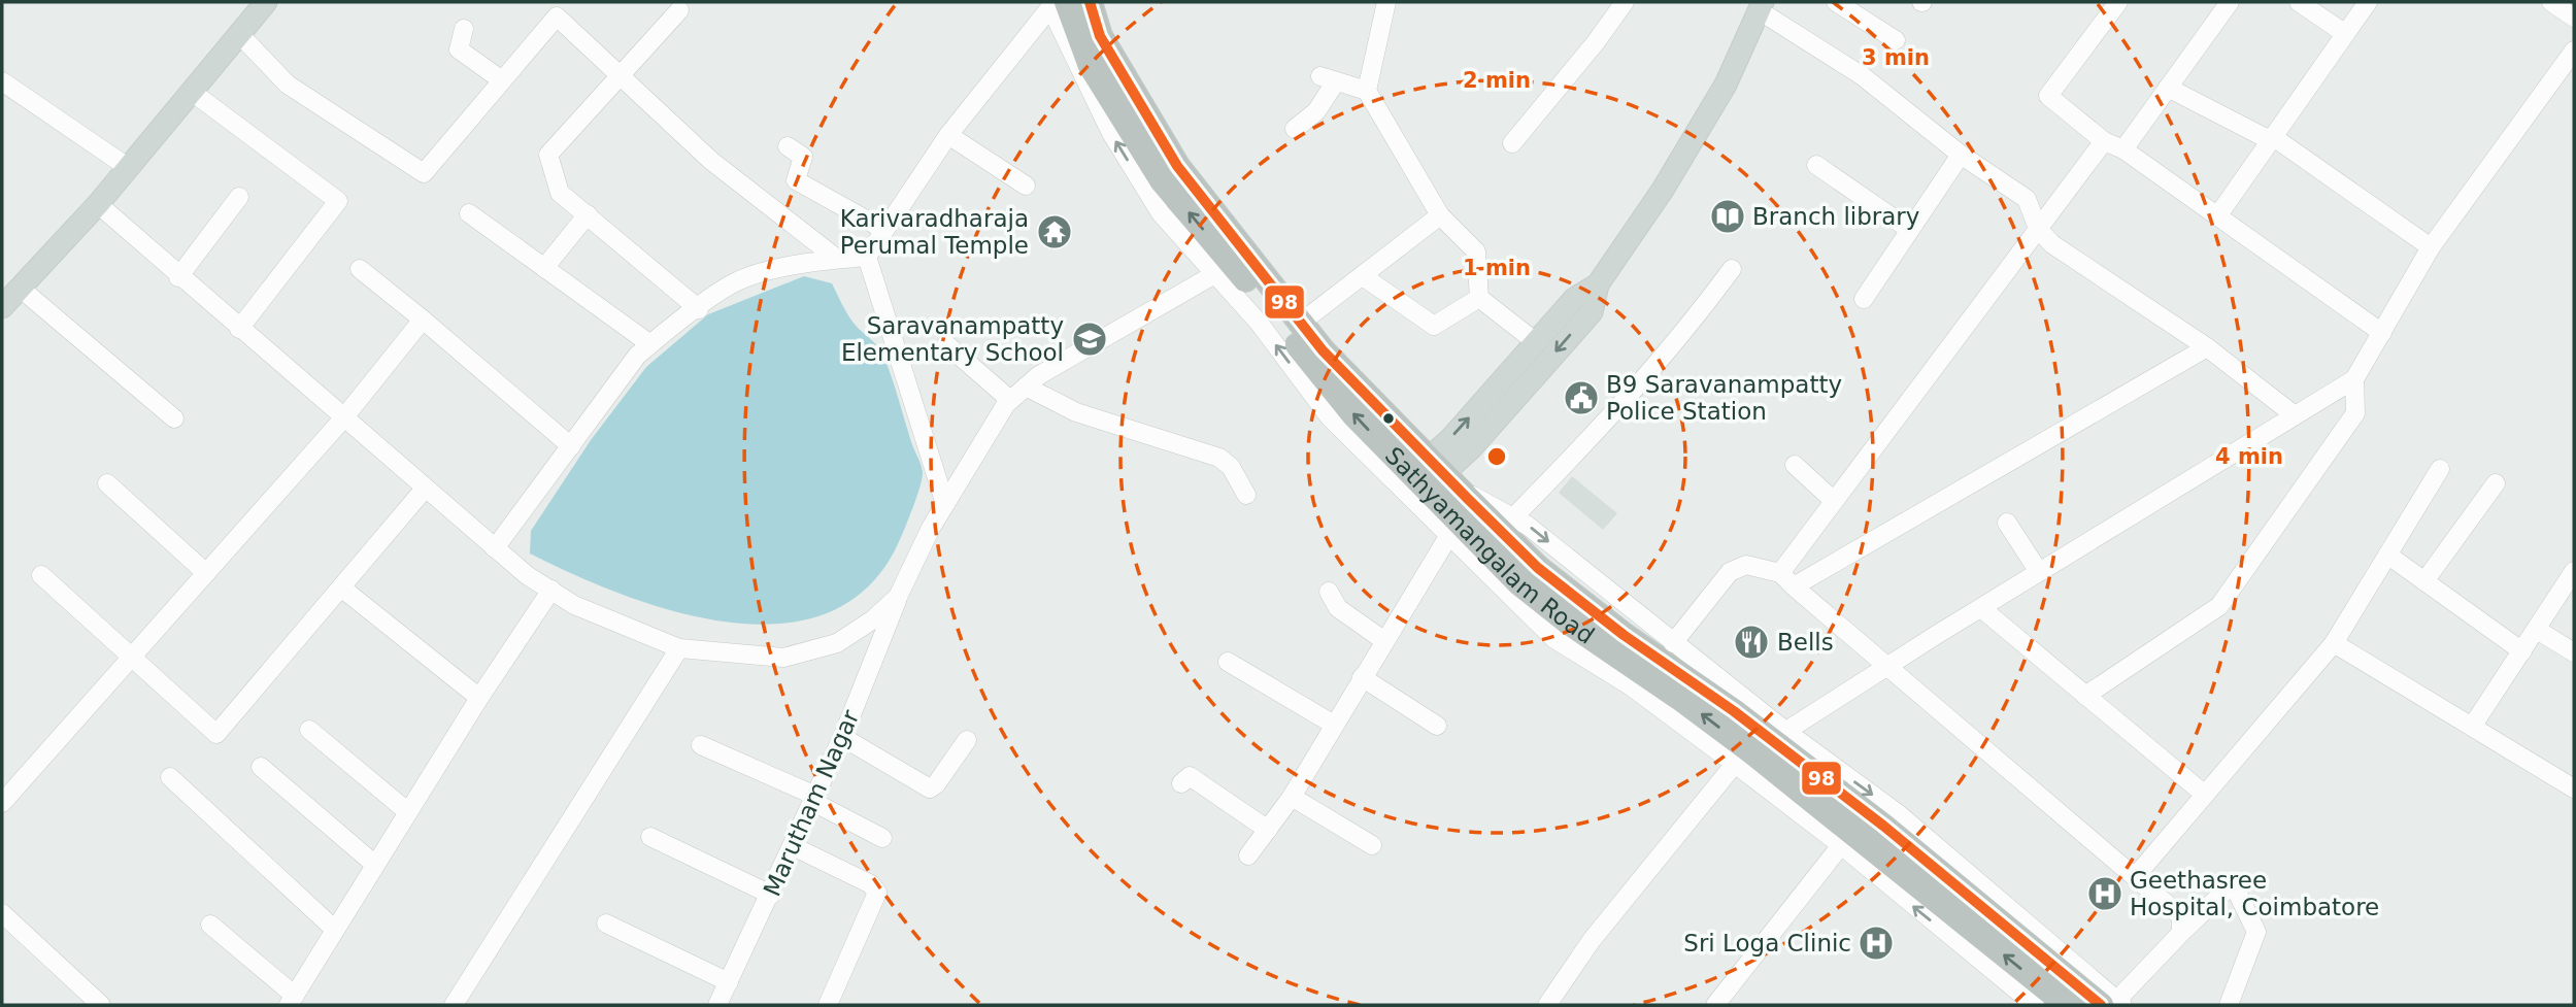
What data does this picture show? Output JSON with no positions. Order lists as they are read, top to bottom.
{
  "streets": {
    "highway": ["Sathyamangalam Road"],
    "street": ["Marutham Nagar"]
  },
  "crossings": [
    ["Sathyamangalam Road", "Marutham Nagar"]
  ],
  "places": {
    "library": ["Branch library"],
    "temple": ["Karivaradharaja Perumal Temple"],
    "school or university": ["Saravanampatty Elementary School"],
    "public building": ["B9 Saravanampatty Police Station"],
    "restaurant": ["Bells"],
    "hospital": ["Geethasree Hospital, Coimbatore", "Sri Loga Clinic"]
  },
  "lines": ["transit line 98"],
  "rings": [
    "3 min",
    "2 min",
    "1 min",
    "4 min"
  ]
}
